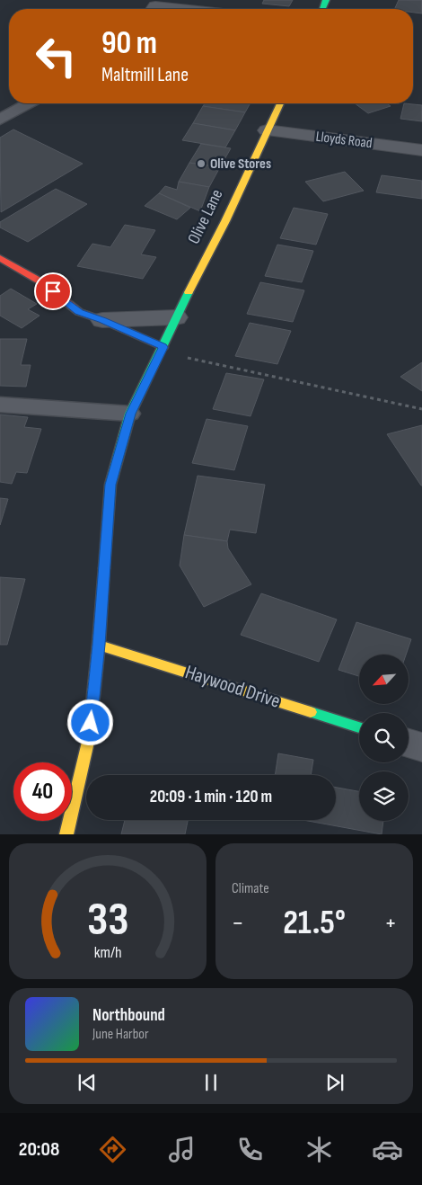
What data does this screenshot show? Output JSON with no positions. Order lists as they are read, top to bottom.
{
  "streets": {
    "street": ["Lloyds Road", "Olive Lane", "Haywood Drive"]
  },
  "crossings": [
    ["Lloyds Road", "Olive Lane"],
    ["Olive Lane", "Haywood Drive"]
  ],
  "places": ["Olive Stores"],
  "north": "bottom left",
  "page": {
    "turn": ["90 m", "Maltmill Lane"],
    "limit": "40",
    "trip": "20:09 · 1 min · 120 m",
    "tile": "Climate",
    "heat": ["−", "21.5°", "+"],
    "song": ["Northbound", "June Harbor"],
    "tabs": "20:08",
    "gauge": ["33", "km/h"]
  }
}
